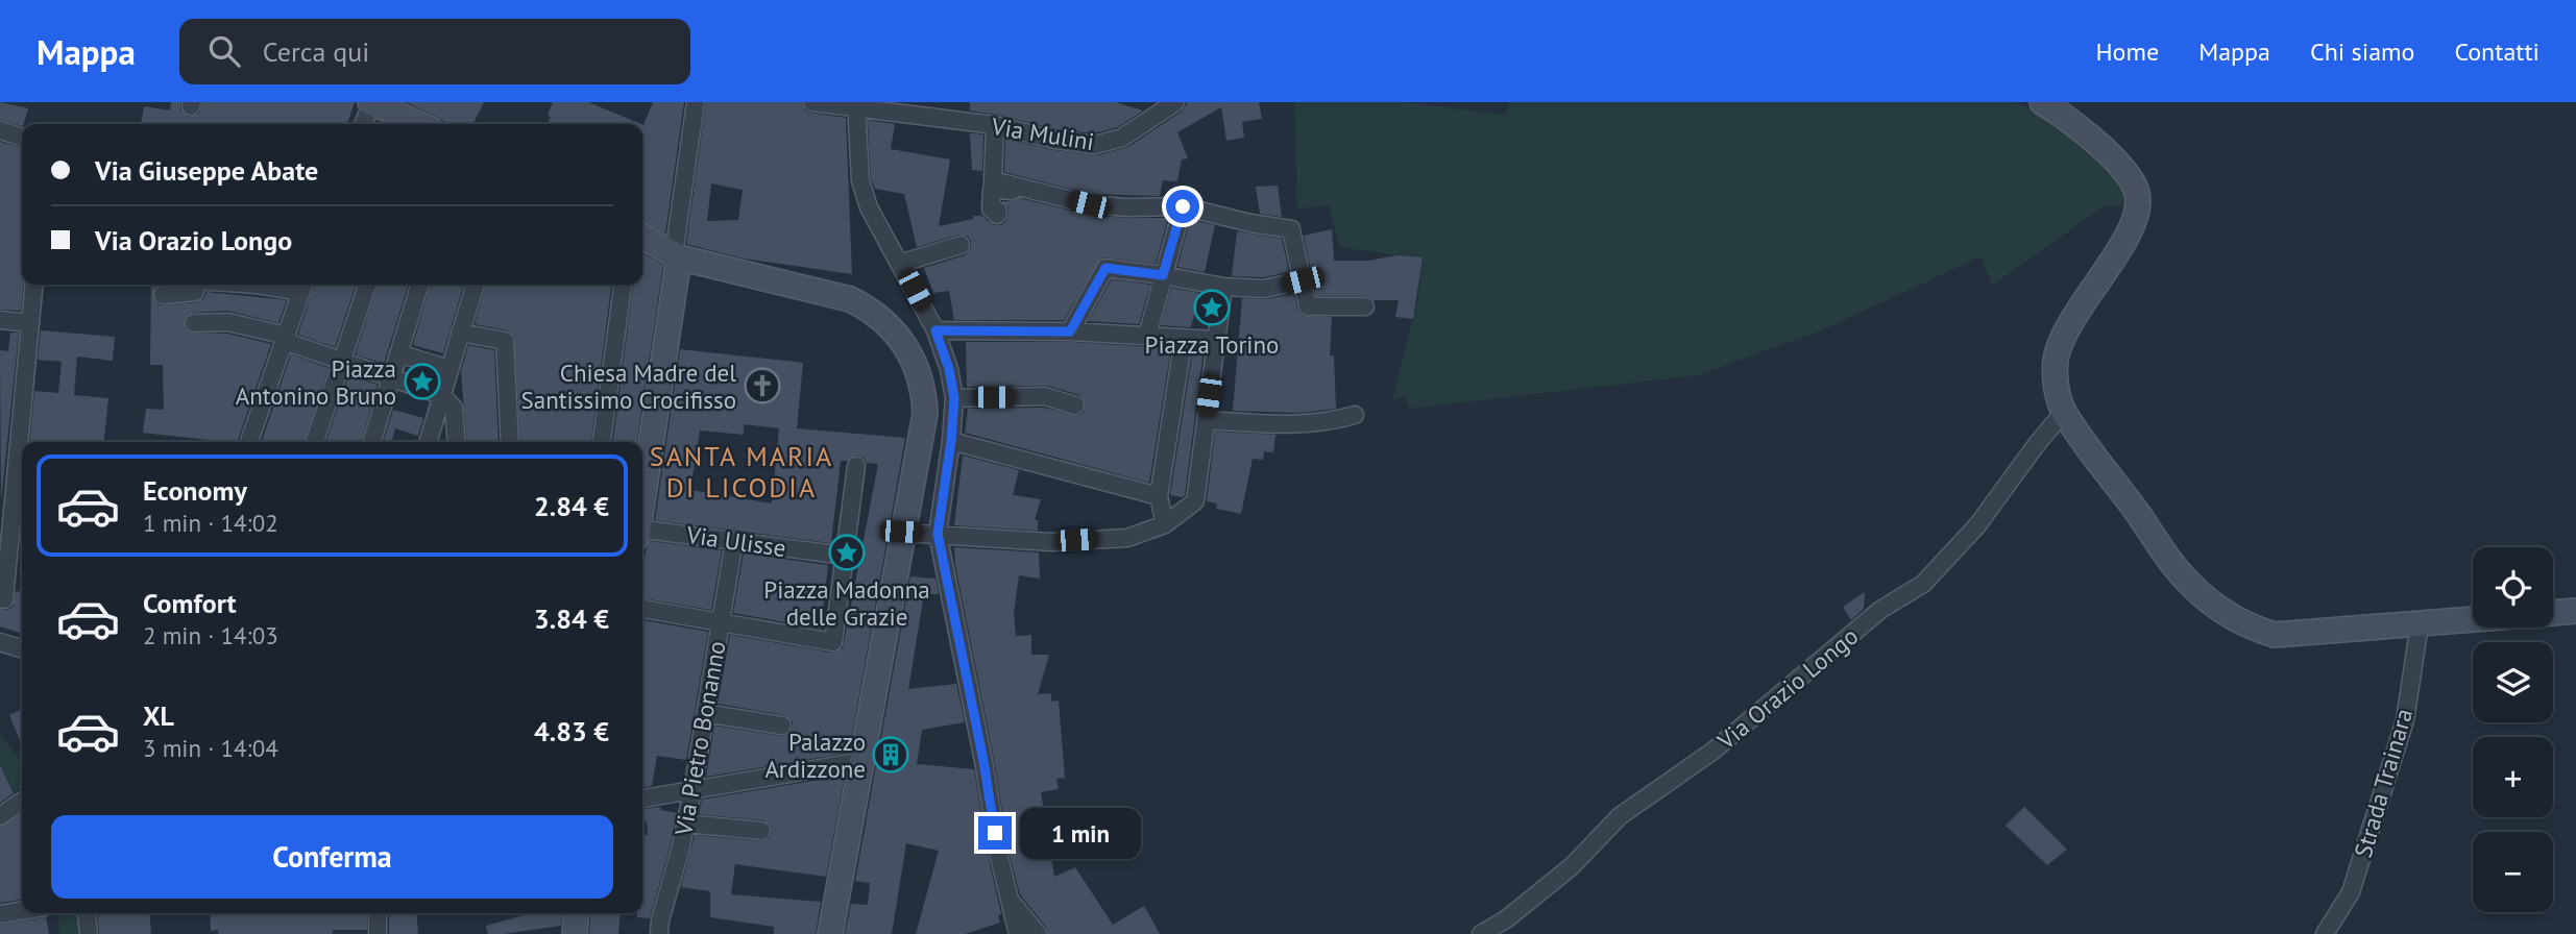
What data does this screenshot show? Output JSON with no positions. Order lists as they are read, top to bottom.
{
  "streets": {
    "street": [
      "Via Mulini",
      "Via Ulisse",
      "Via Orazio Longo",
      "Via Pietro Bonanno",
      "Strada Trainara"
    ]
  },
  "crossings": [
    ["Via Ulisse", "Via Pietro Bonanno"]
  ],
  "districts": ["SANTA MARIA DI LICODIA"],
  "places": {
    "place": ["Piazza Torino", "Piazza Antonino Bruno", "Piazza Madonna delle Grazie"],
    "church": ["Chiesa Madre del Santissimo Crocifisso"],
    "building": ["Palazzo Ardizzone"]
  },
  "page": {
    "header": "Mappa",
    "search": "Cerca qui",
    "nav": [
      "Home",
      "Mappa",
      "Chi siamo",
      "Contatti"
    ],
    "banner": ["Via Giuseppe Abate", "Via Orazio Longo"],
    "list": [
      {
        "name": "Economy",
        "note": "1 min · 14:02",
        "value": "2.84 €"
      },
      {
        "name": "Comfort",
        "note": "2 min · 14:03",
        "value": "3.84 €"
      },
      {
        "name": "XL",
        "note": "3 min · 14:04",
        "value": "4.83 €"
      }
    ],
    "map_buttons": ["+", "−"],
    "buttons": "Conferma",
    "bubble": "1 min"
  }
}
